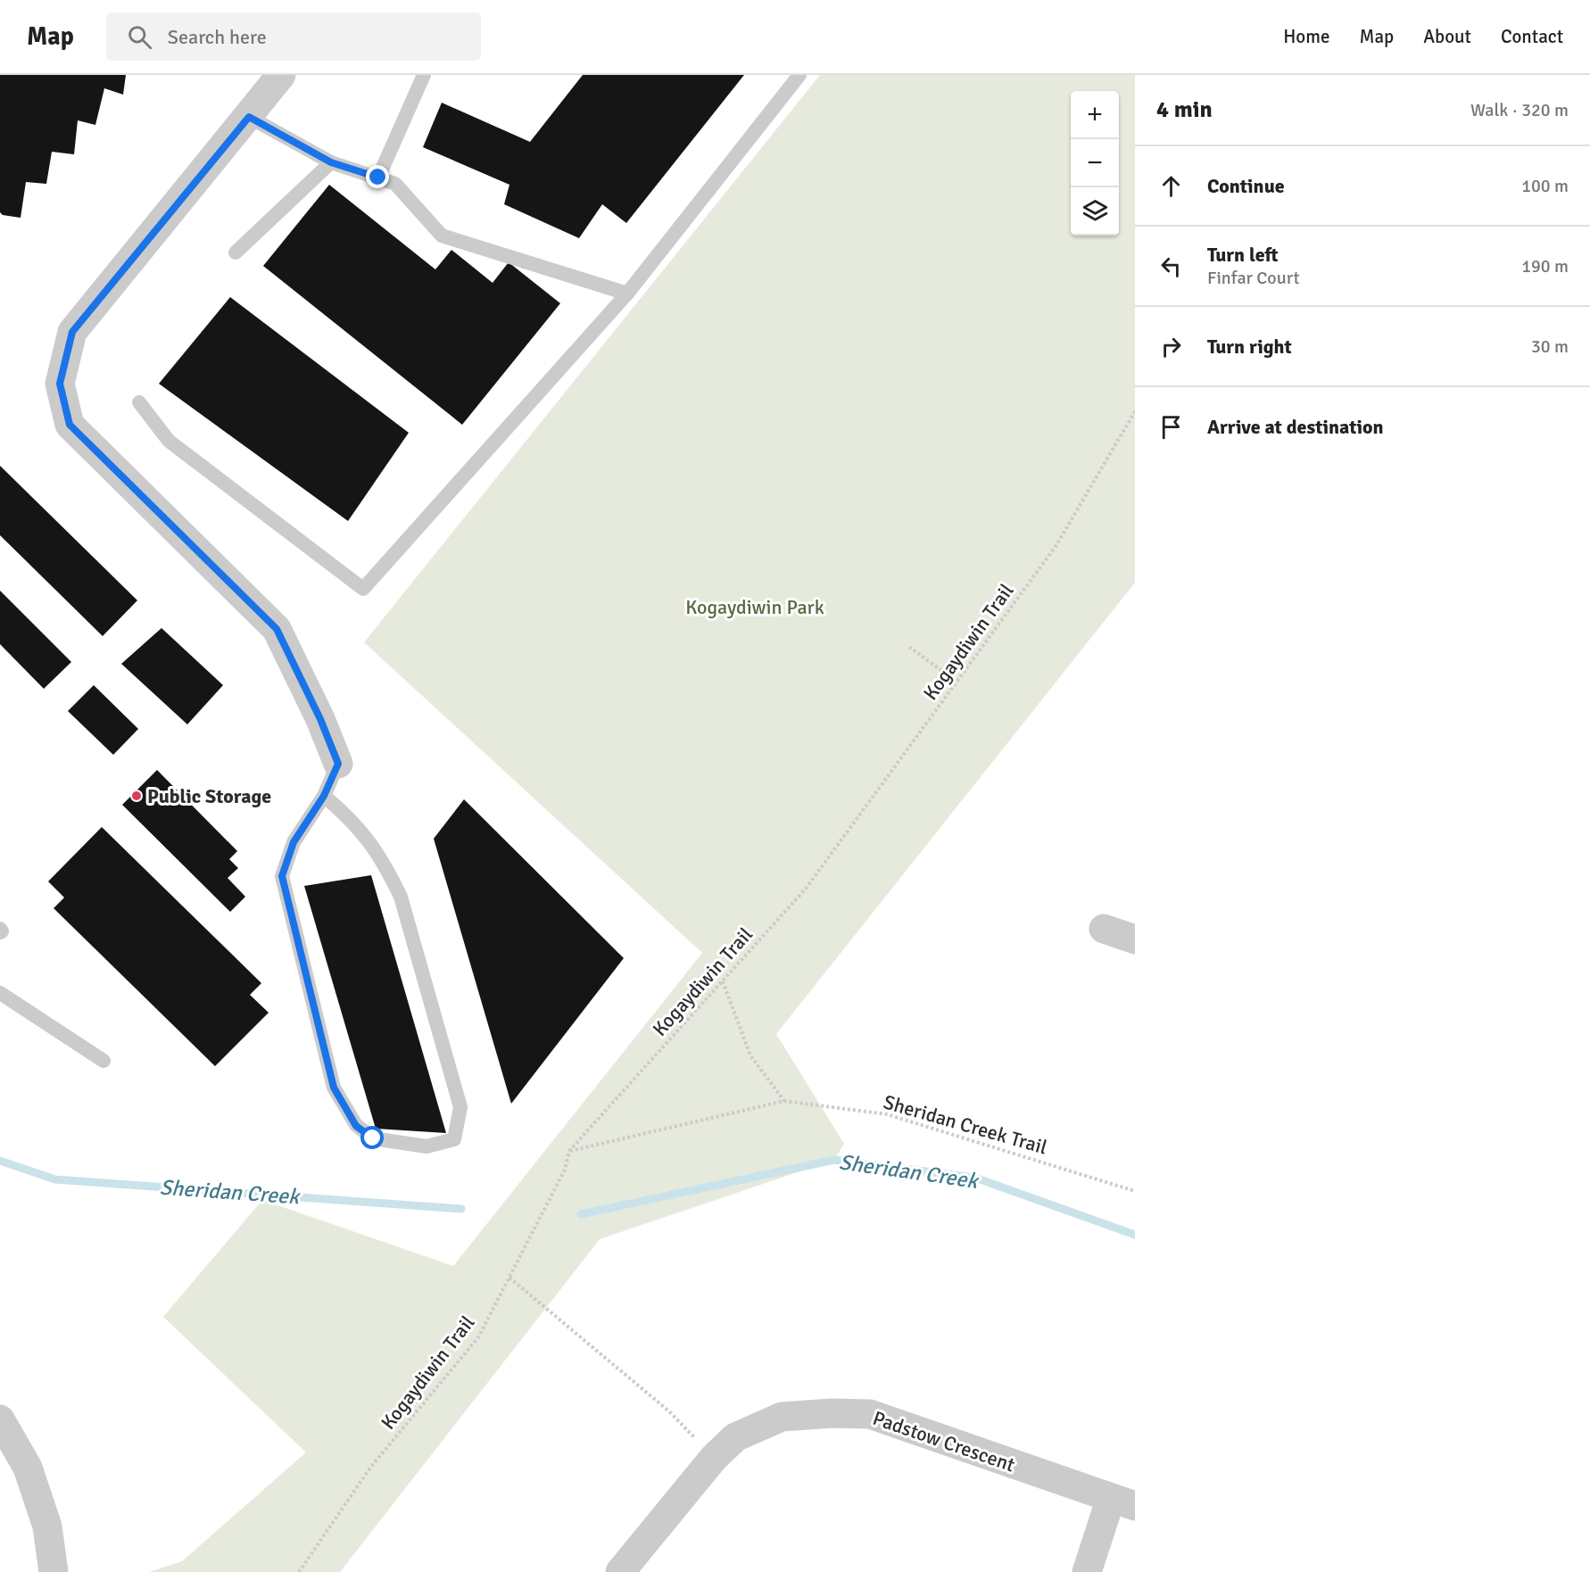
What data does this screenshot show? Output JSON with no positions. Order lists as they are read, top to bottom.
{
  "streets": {
    "street": ["Padstow Crescent"],
    "path": ["Kogaydiwin Trail", "Sheridan Creek Trail"]
  },
  "crossings": [
    ["Kogaydiwin Trail", "Sheridan Creek Trail"]
  ],
  "water": ["Sheridan Creek"],
  "parks": ["Kogaydiwin Park"],
  "places": ["Public Storage"],
  "page": {
    "header": "Map",
    "search": "Search here",
    "nav": [
      "Home",
      "Map",
      "About",
      "Contact"
    ],
    "heading": ["4 min", "Walk · 320 m"],
    "map_buttons": ["+", "−"],
    "list": [
      ["Continue", "100 m"],
      ["Turn left", "Finfar Court", "190 m"],
      ["Turn right", "30 m"],
      "Arrive at destination"
    ]
  }
}
